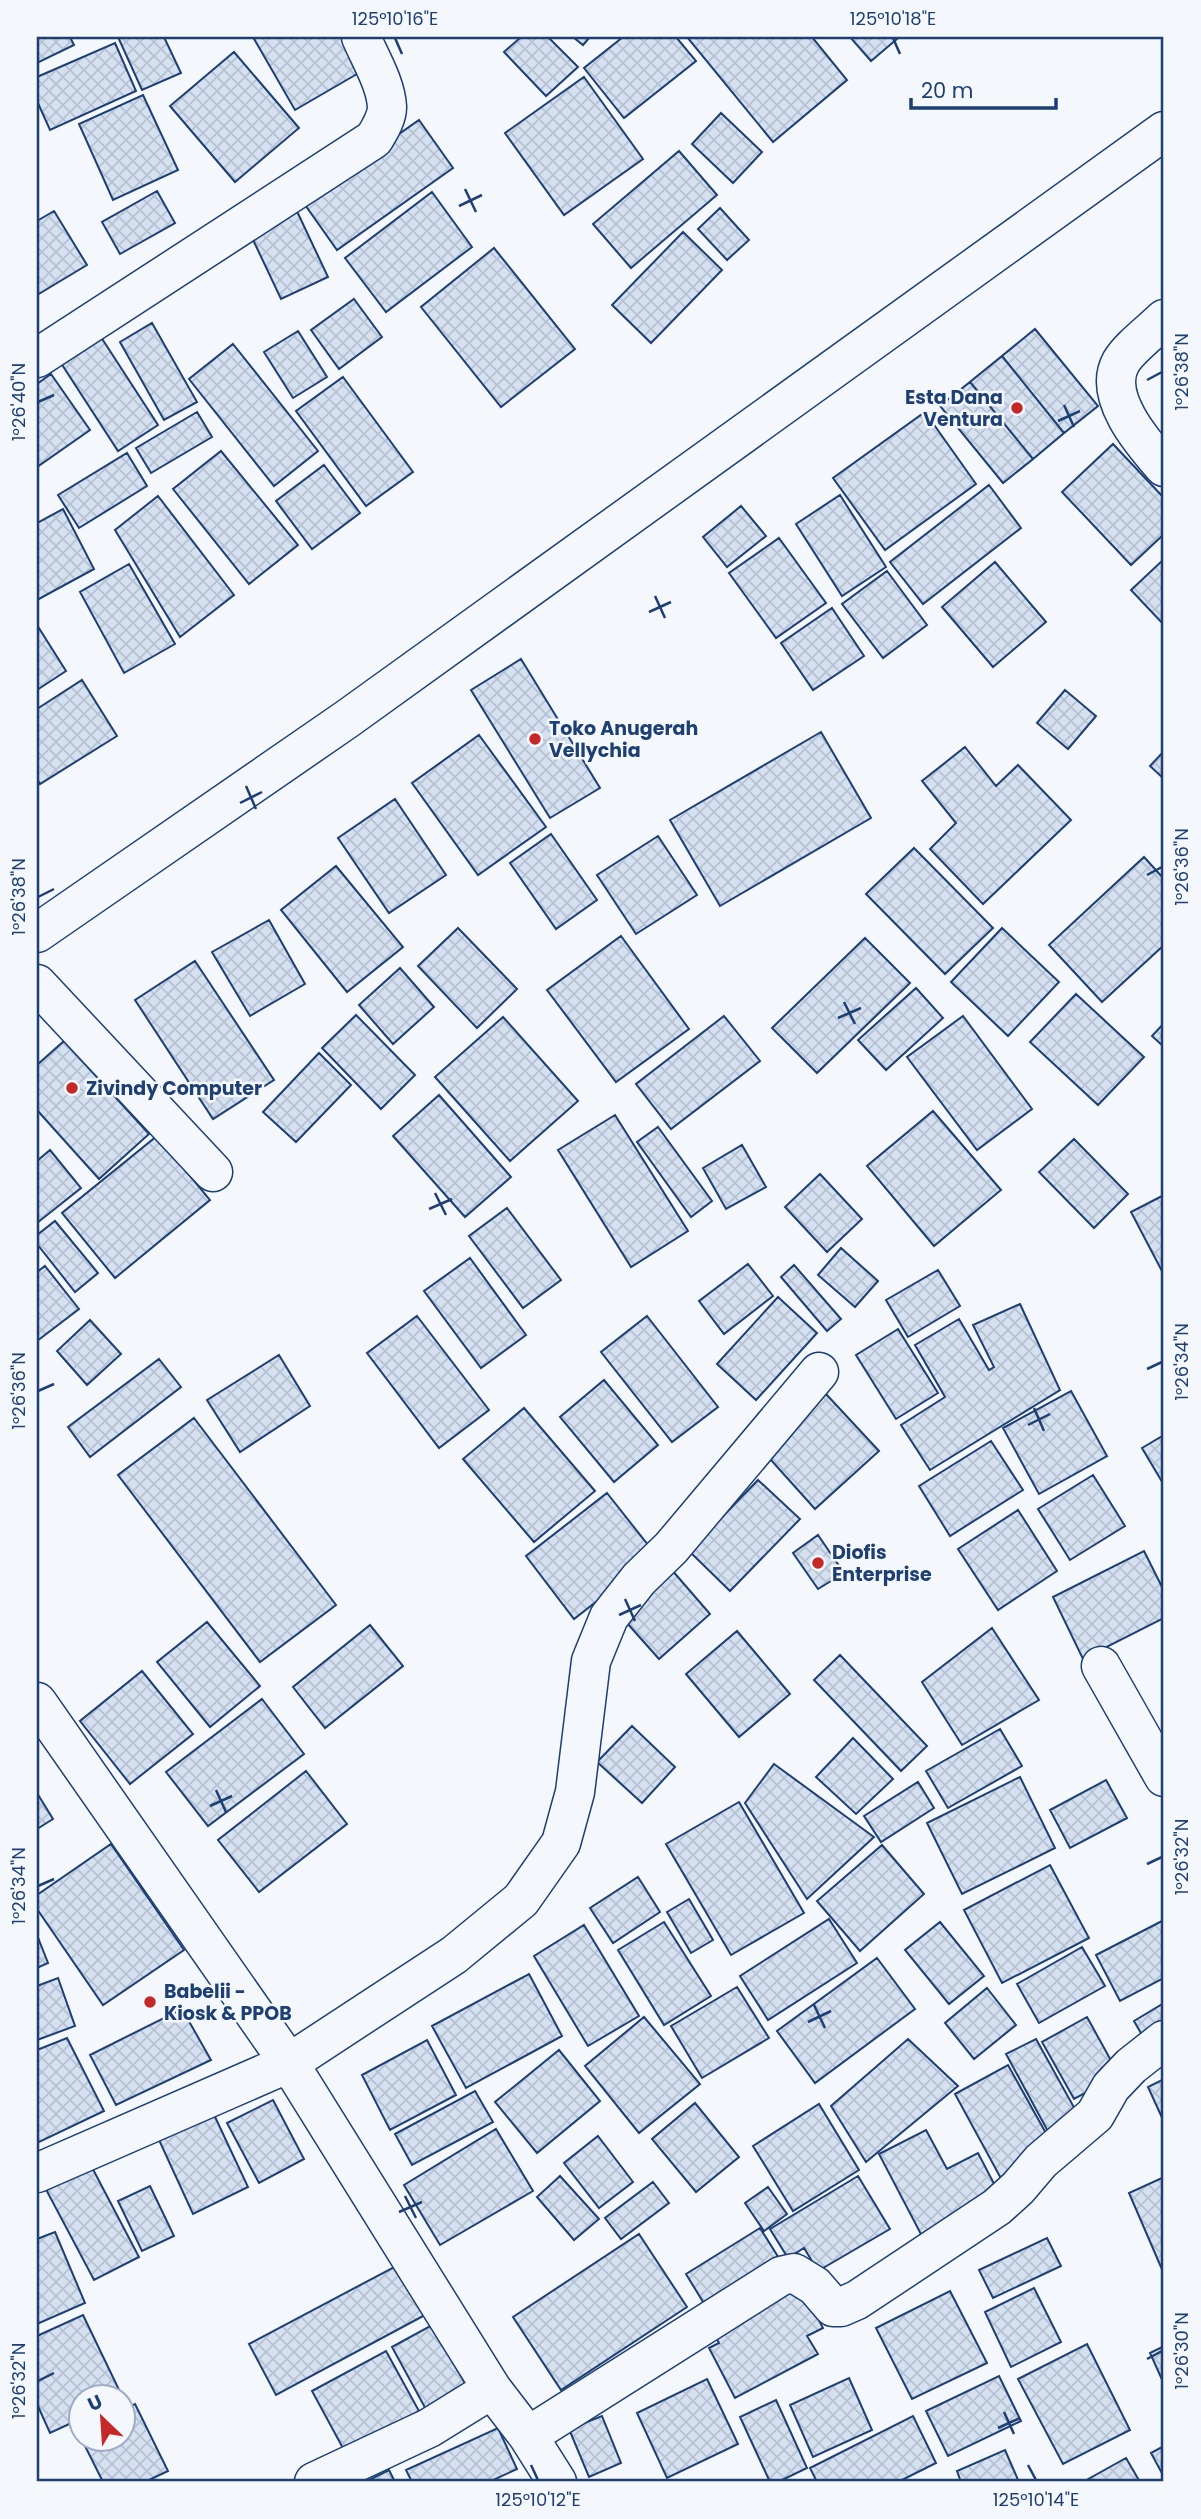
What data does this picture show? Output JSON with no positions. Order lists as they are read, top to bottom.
{
  "places": [
    "Esta Dana Ventura",
    "Toko Anugerah Vellychia",
    "Zivindy Computer",
    "Diofis Enterprise",
    "Babelii - Kiosk & PPOB"
  ],
  "scale_bar": "20 m",
  "north": "top left",
  "coordinates": [
    "125°10'16\"E",
    "125°10'18\"E",
    "1°26'38\"N",
    "1°26'40\"N",
    "1°26'36\"N",
    "1°26'34\"N",
    "1°26'32\"N",
    "1°26'30\"N",
    "125°10'12\"E",
    "125°10'14\"E"
  ]
}
